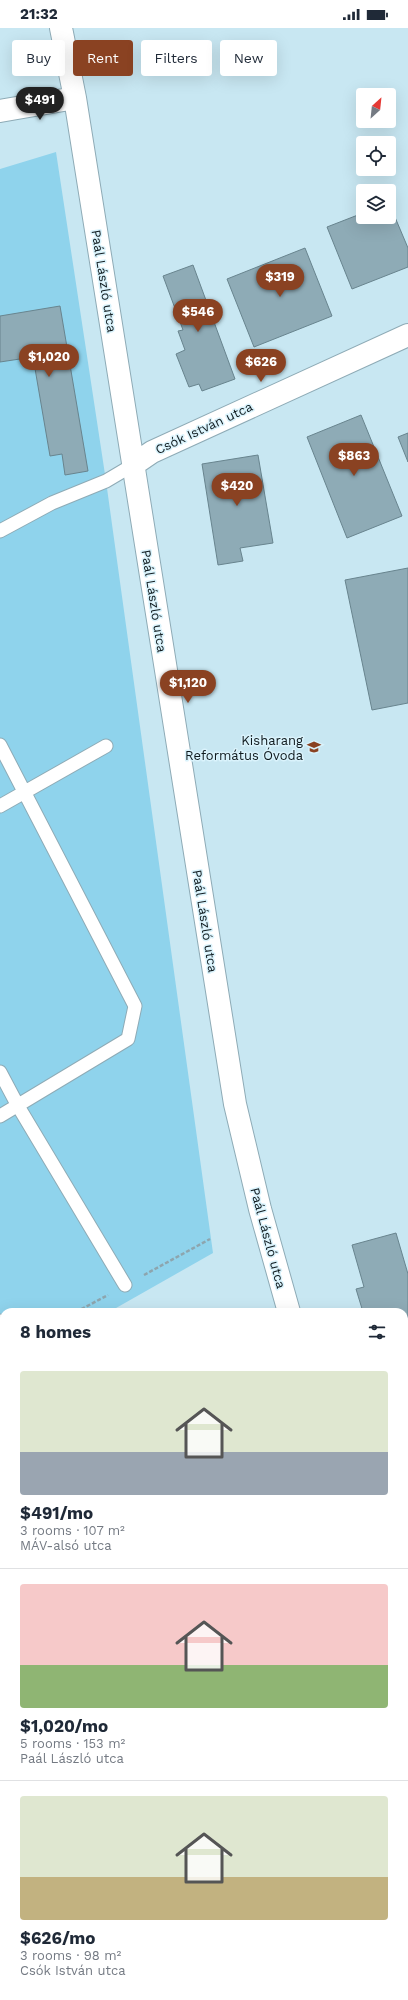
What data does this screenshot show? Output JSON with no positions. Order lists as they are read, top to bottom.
{
  "streets": {
    "street": ["Paál László utca", "Csók István utca"]
  },
  "crossings": [
    ["Paál László utca", "Csók István utca"]
  ],
  "places": {
    "school or university": ["Kisharang Református Óvoda"]
  },
  "north": "top right",
  "page": {
    "status": "21:32",
    "chip": [
      "Buy",
      "Rent",
      "Filters",
      "New"
    ],
    "price": [
      "$491",
      "$319",
      "$546",
      "$1,020",
      "$626",
      "$863",
      "$420",
      "$1,120"
    ],
    "heading": "8 homes",
    "list": [
      {
        "name": "$491/mo",
        "note": "3 rooms · 107 m² · MÁV-alsó utca"
      },
      {
        "name": "$1,020/mo",
        "note": "5 rooms · 153 m² · Paál László utca"
      },
      {
        "name": "$626/mo",
        "note": "3 rooms · 98 m² · Csók István utca"
      }
    ]
  }
}
